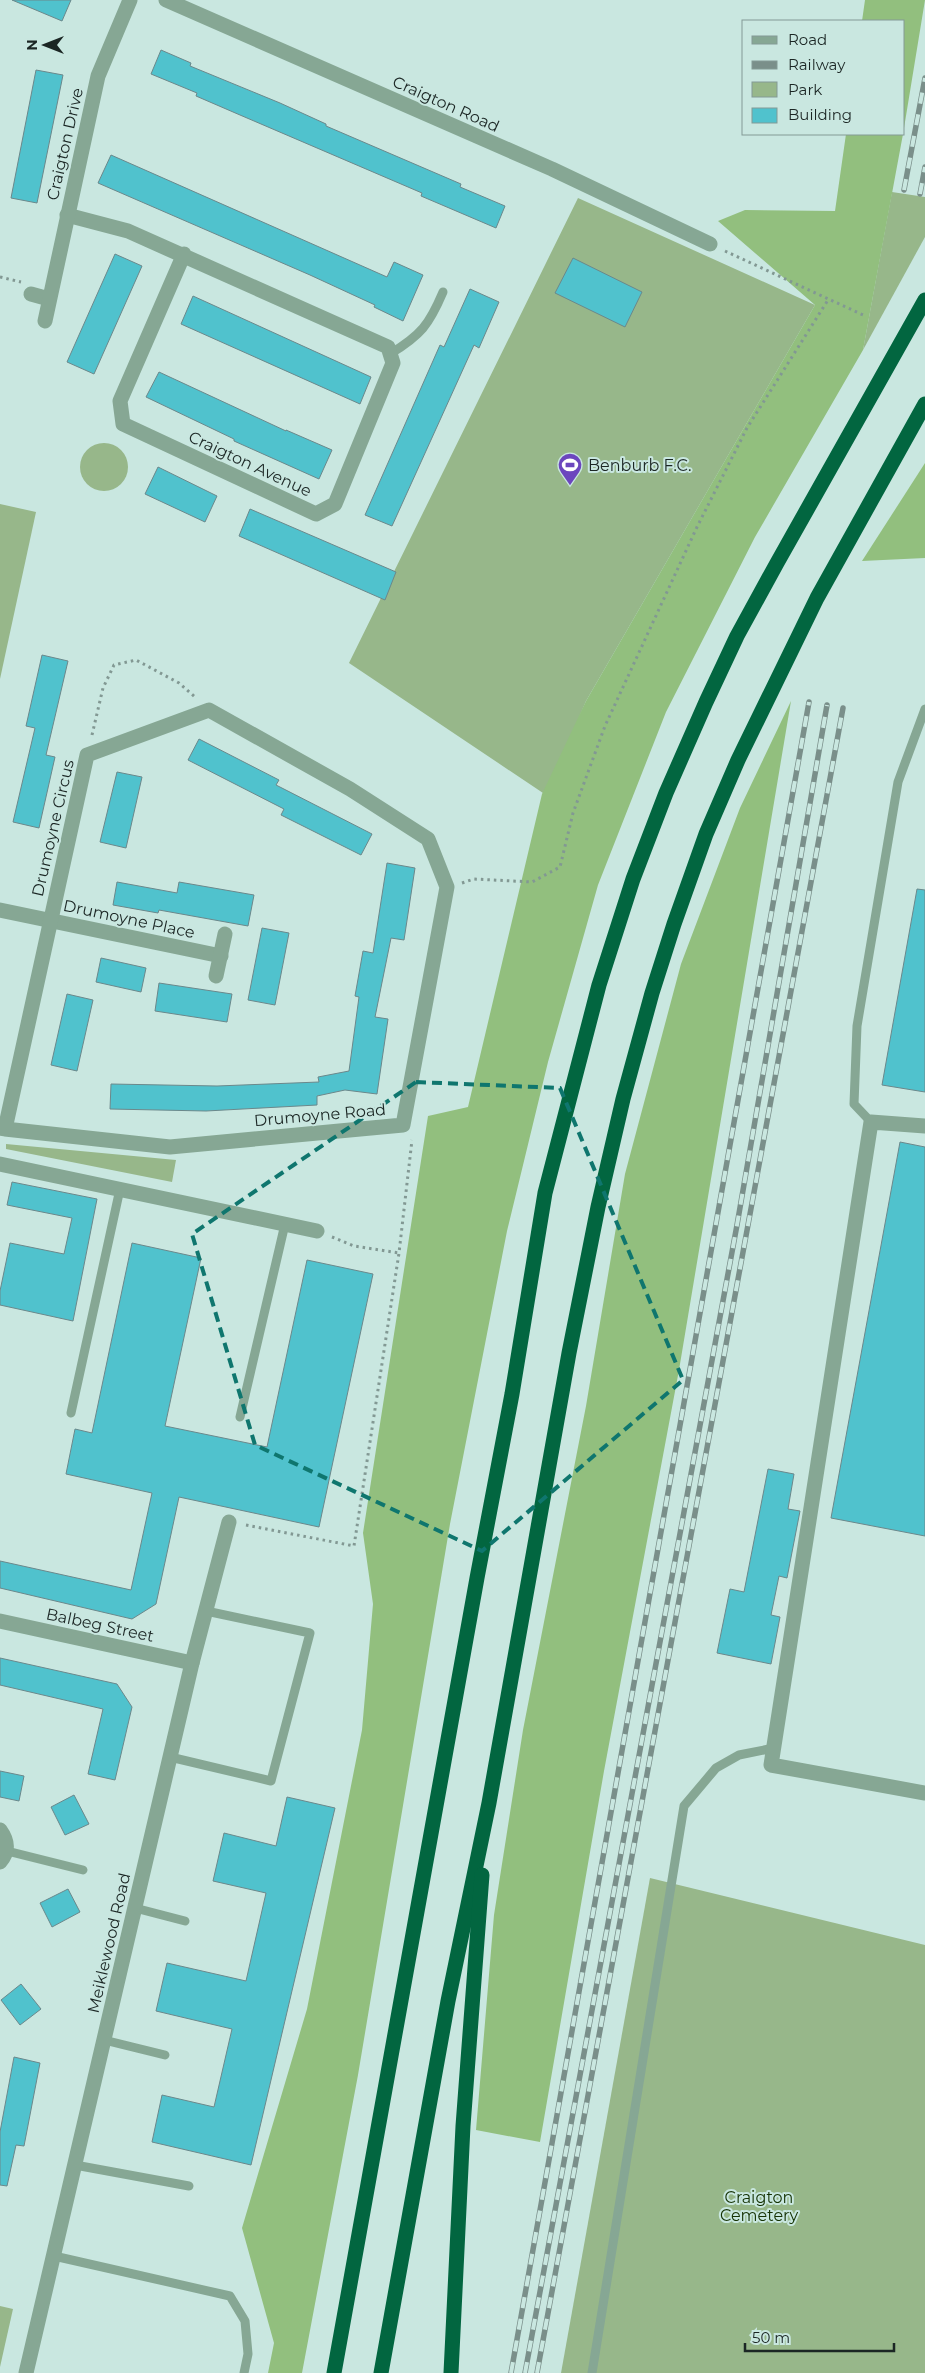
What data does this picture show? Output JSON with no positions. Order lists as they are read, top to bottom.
{
  "streets": {
    "street": [
      "Craigton Road",
      "Craigton Drive",
      "Craigton Avenue",
      "Drumoyne Circus",
      "Drumoyne Place",
      "Drumoyne Road",
      "Balbeg Street",
      "Meiklewood Road"
    ]
  },
  "crossings": [
    ["Drumoyne Circus", "Drumoyne Place"],
    ["Drumoyne Circus", "Drumoyne Road"],
    ["Balbeg Street", "Meiklewood Road"]
  ],
  "parks": ["Craigton Cemetery"],
  "places": {
    "sports": ["Benburb F.C."]
  },
  "legend": [
    "Road",
    "Railway",
    "Park",
    "Building"
  ],
  "scale_bar": "50 m",
  "north": "left"
}
